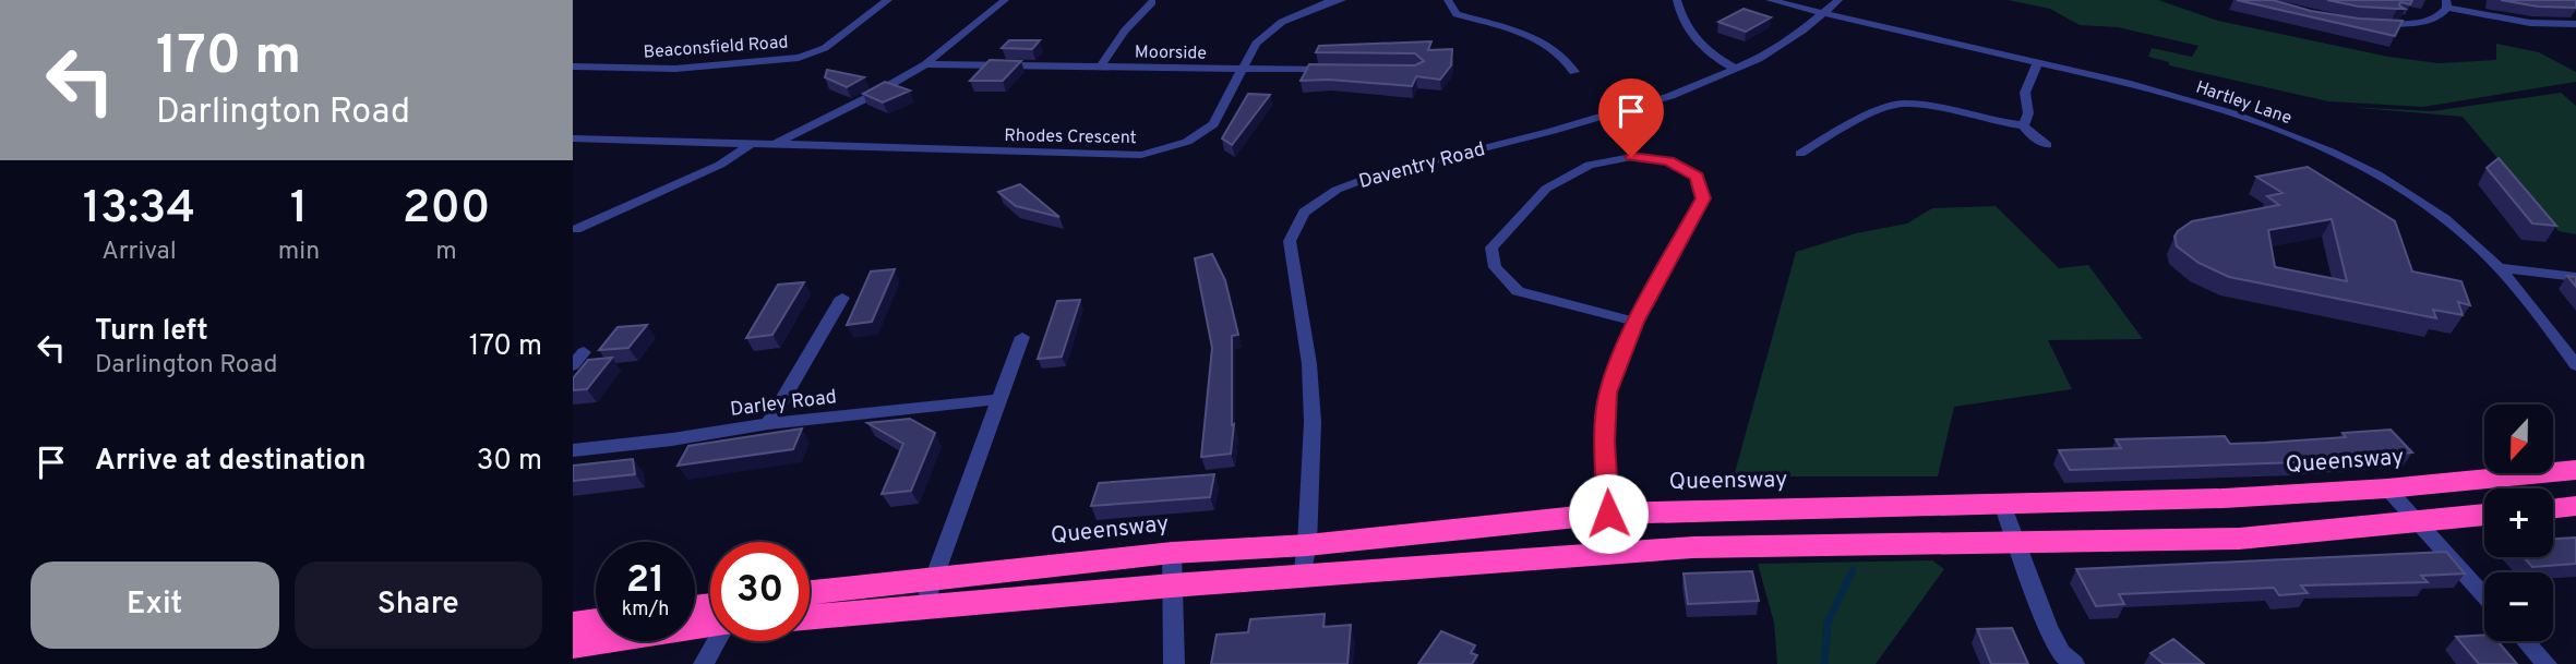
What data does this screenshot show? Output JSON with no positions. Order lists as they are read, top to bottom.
{
  "streets": {
    "highway": ["Queensway"],
    "street": [
      "Beaconsfield Road",
      "Moorside",
      "Hartley Lane",
      "Rhodes Crescent",
      "Daventry Road",
      "Darley Road"
    ]
  },
  "crossings": [
    ["Moorside", "Rhodes Crescent"],
    ["Hartley Lane", "Daventry Road"],
    ["Daventry Road", "Queensway"]
  ],
  "north": "bottom",
  "page": {
    "turn": ["170 m", "Darlington Road"],
    "eta": [
      "13:34",
      "Arrival",
      "1",
      "min",
      "200",
      "m"
    ],
    "list": [
      {
        "name": "Turn left",
        "note": "Darlington Road",
        "value": "170 m"
      },
      {
        "name": "Arrive at destination",
        "value": "30 m"
      }
    ],
    "map_buttons": ["+", "−"],
    "speed": "21 km/h",
    "limit": "30",
    "buttons": ["Exit", "Share"]
  }
}
